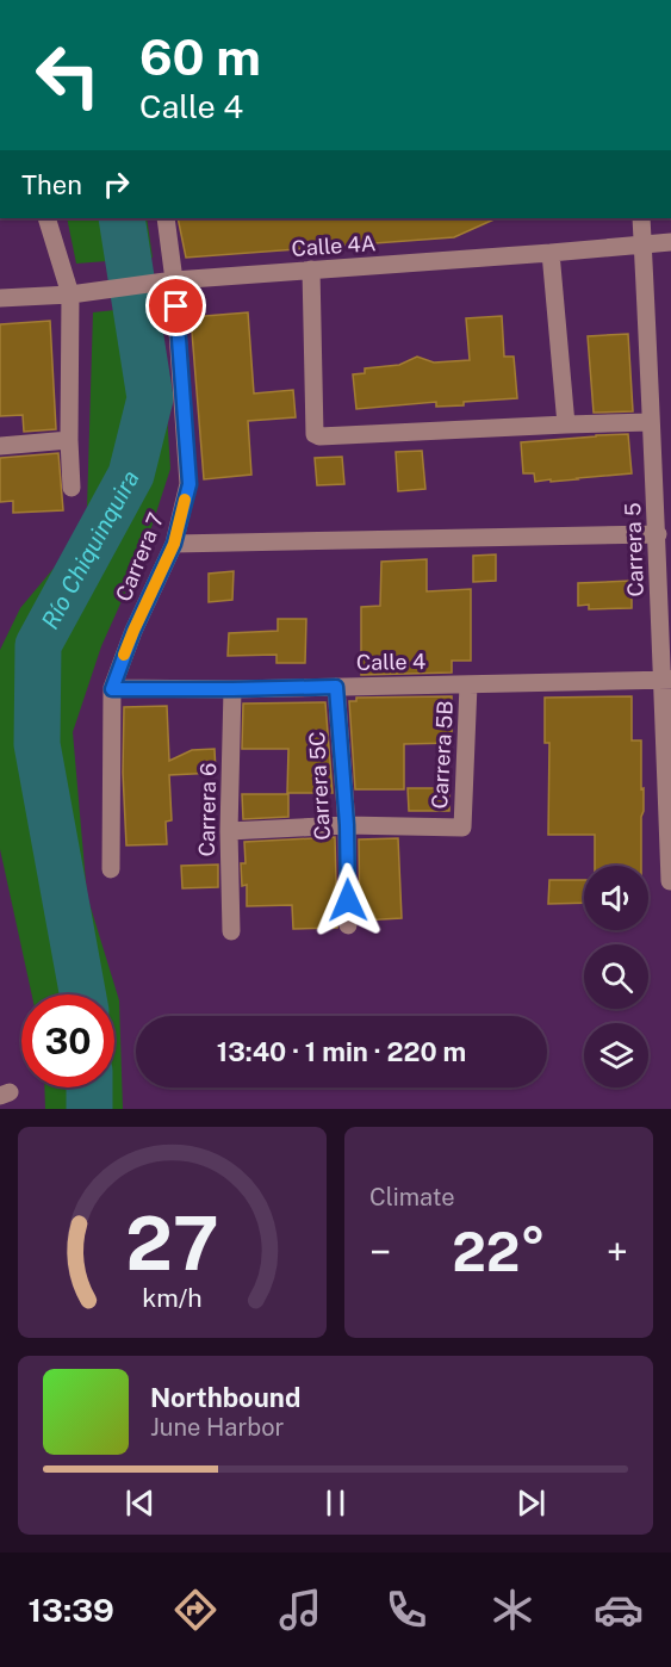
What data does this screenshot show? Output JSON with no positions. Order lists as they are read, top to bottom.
{
  "streets": {
    "street": [
      "Calle 4A",
      "Carrera 5",
      "Carrera 7",
      "Calle 4",
      "Carrera 5B",
      "Carrera 5C",
      "Carrera 6"
    ]
  },
  "crossings": [
    ["Calle 4A", "Carrera 5"],
    ["Calle 4A", "Carrera 7"],
    ["Carrera 5", "Calle 4"],
    ["Carrera 7", "Calle 4"],
    ["Calle 4", "Carrera 5B"],
    ["Calle 4", "Carrera 5C"],
    ["Calle 4", "Carrera 6"],
    ["Carrera 5B", "Carrera 5C"]
  ],
  "water": ["Río Chiquinquira"],
  "page": {
    "turn": ["60 m", "Calle 4"],
    "then": "Then",
    "limit": "30",
    "trip": "13:40 · 1 min · 220 m",
    "tile": "Climate",
    "heat": ["−", "22°", "+"],
    "song": ["Northbound", "June Harbor"],
    "tabs": "13:39",
    "gauge": ["27", "km/h"]
  }
}
